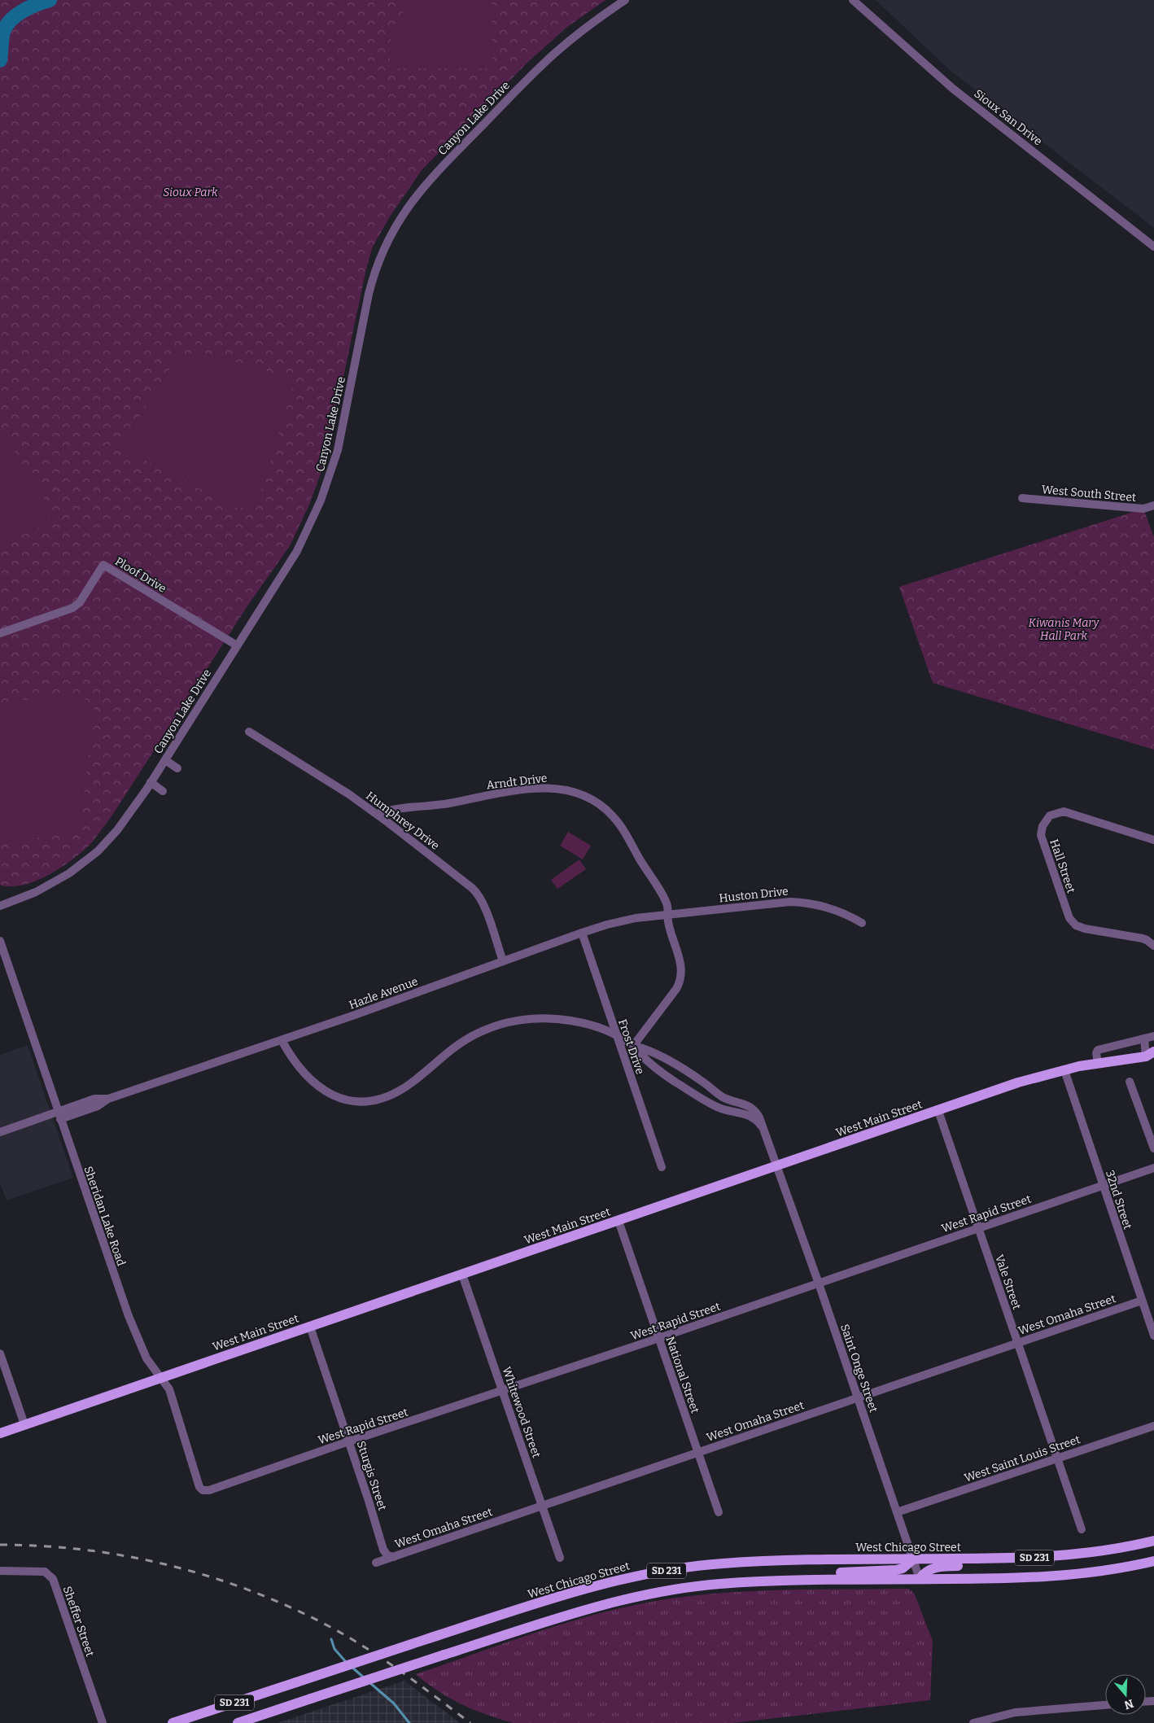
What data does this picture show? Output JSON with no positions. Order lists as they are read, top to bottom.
{
  "streets": {
    "main road": ["West Main Street", "West Chicago Street", "SD 231"],
    "street": [
      "Sioux San Drive",
      "Canyon Lake Drive",
      "West South Street",
      "Ploof Drive",
      "Arndt Drive",
      "Humphrey Drive",
      "Hall Street",
      "Huston Drive",
      "Hazle Avenue",
      "Frost Drive",
      "32nd Street",
      "West Rapid Street",
      "Sheridan Lake Road",
      "Vale Street",
      "West Omaha Street",
      "Saint Onge Street",
      "National Street",
      "Whitewood Street",
      "West Saint Louis Street",
      "Sturgis Street",
      "Sheffer Street"
    ]
  },
  "crossings": [
    ["Canyon Lake Drive", "Ploof Drive"],
    ["Arndt Drive", "Humphrey Drive"],
    ["Arndt Drive", "Huston Drive"],
    ["Arndt Drive", "Hazle Avenue"],
    ["Arndt Drive", "Saint Onge Street"],
    ["Humphrey Drive", "Hazle Avenue"],
    ["Huston Drive", "Hazle Avenue"],
    ["Hazle Avenue", "Frost Drive"],
    ["Hazle Avenue", "Sheridan Lake Road"],
    ["West Main Street", "32nd Street"],
    ["West Main Street", "Sheridan Lake Road"],
    ["West Main Street", "Vale Street"],
    ["West Main Street", "Saint Onge Street"],
    ["West Main Street", "National Street"],
    ["West Main Street", "Whitewood Street"],
    ["West Main Street", "Sturgis Street"],
    ["32nd Street", "West Rapid Street"],
    ["32nd Street", "West Omaha Street"],
    ["West Rapid Street", "Sheridan Lake Road"],
    ["West Rapid Street", "Vale Street"],
    ["West Rapid Street", "Saint Onge Street"],
    ["West Rapid Street", "National Street"],
    ["West Rapid Street", "Whitewood Street"],
    ["West Rapid Street", "Sturgis Street"],
    ["Vale Street", "West Omaha Street"],
    ["Vale Street", "West Saint Louis Street"],
    ["West Omaha Street", "Saint Onge Street"],
    ["West Omaha Street", "National Street"],
    ["West Omaha Street", "Whitewood Street"],
    ["West Omaha Street", "Sturgis Street"],
    ["Saint Onge Street", "West Saint Louis Street"],
    ["Saint Onge Street", "West Chicago Street"],
    ["Saint Onge Street", "SD 231"]
  ],
  "parks": ["Sioux Park", "Kiwanis Mary Hall Park"],
  "north": "bottom"
}
